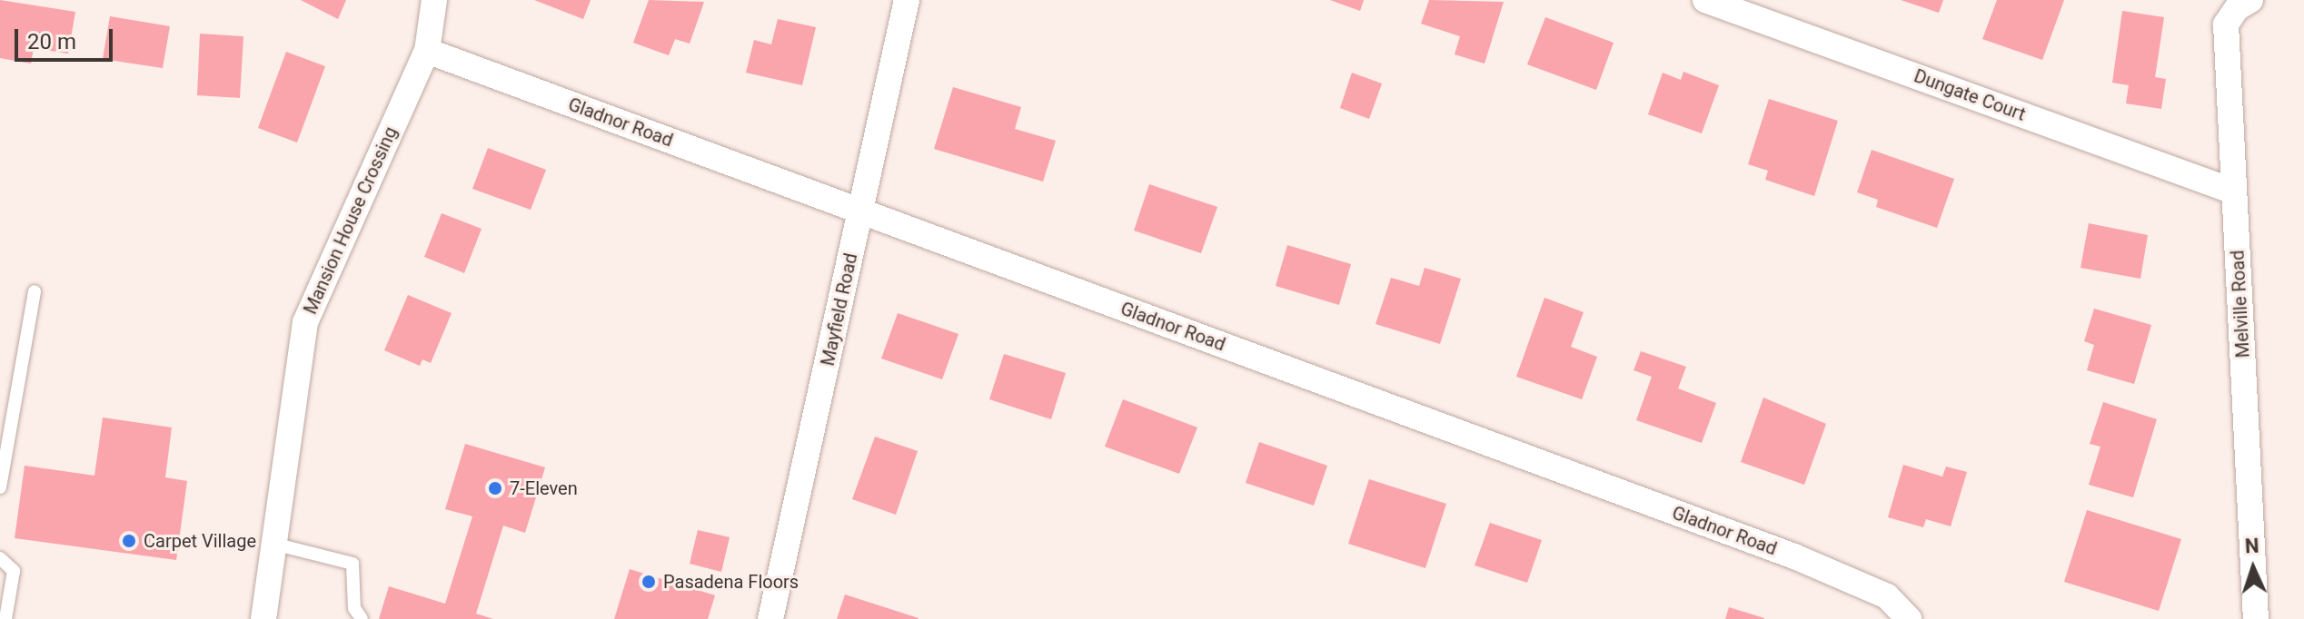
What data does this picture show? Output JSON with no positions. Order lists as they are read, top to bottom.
{
  "streets": {
    "street": [
      "Dungate Court",
      "Gladnor Road",
      "Mansion House Crossing",
      "Melville Road",
      "Mayfield Road"
    ]
  },
  "crossings": [
    ["Dungate Court", "Melville Road"],
    ["Gladnor Road", "Mansion House Crossing"],
    ["Gladnor Road", "Mayfield Road"]
  ],
  "places": ["7-Eleven", "Carpet Village", "Pasadena Floors"],
  "scale_bar": "20 m",
  "north": "top"
}
